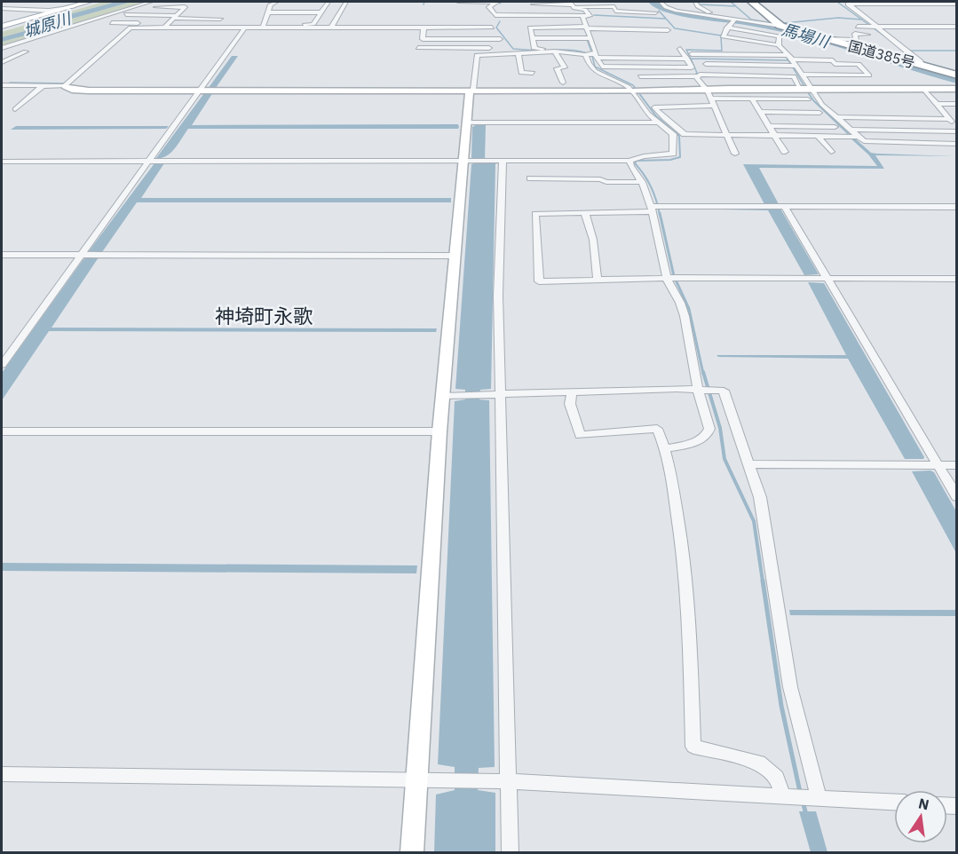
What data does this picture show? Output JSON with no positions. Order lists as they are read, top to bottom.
{
  "streets": {
    "highway": ["国道385号"]
  },
  "districts": ["神埼町永歌"],
  "water": ["城原川", "馬場川"],
  "north": "top"
}
